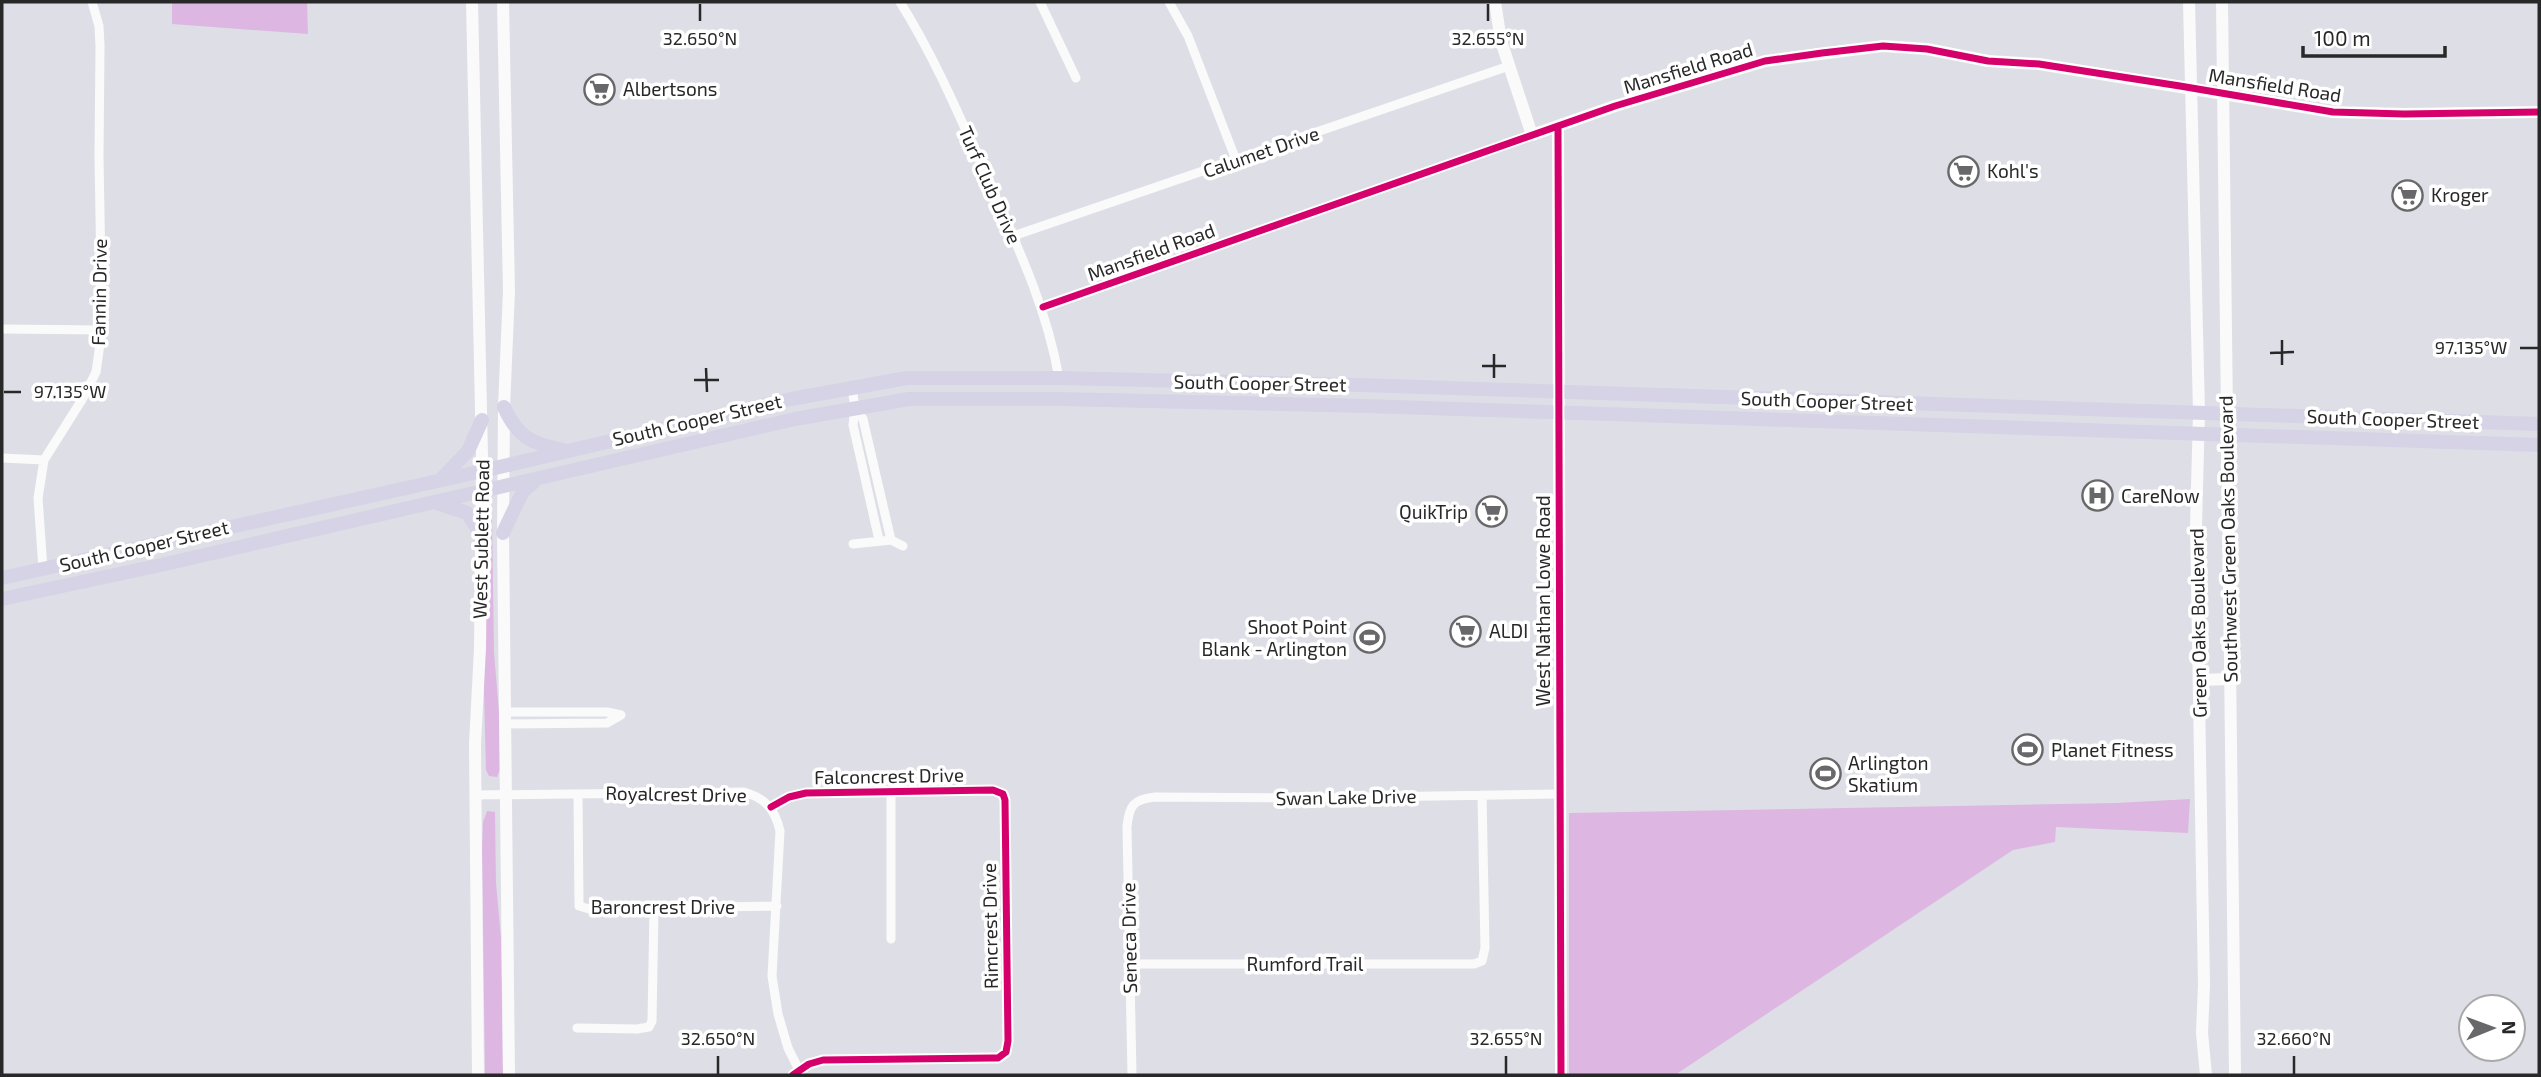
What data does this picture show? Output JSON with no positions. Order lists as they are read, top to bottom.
{
  "streets": {
    "main road": [
      "Mansfield Road",
      "South Cooper Street",
      "West Sublett Road",
      "Southwest Green Oaks Boulevard",
      "West Nathan Lowe Road",
      "Green Oaks Boulevard"
    ],
    "street": [
      "Calumet Drive",
      "Turf Club Drive",
      "Fannin Drive",
      "Falconcrest Drive",
      "Royalcrest Drive",
      "Swan Lake Drive",
      "Baroncrest Drive",
      "Rimcrest Drive",
      "Seneca Drive",
      "Rumford Trail"
    ]
  },
  "crossings": [
    ["Mansfield Road", "Turf Club Drive"],
    ["Mansfield Road", "Southwest Green Oaks Boulevard"],
    ["Mansfield Road", "West Nathan Lowe Road"],
    ["Mansfield Road", "Green Oaks Boulevard"],
    ["Calumet Drive", "Turf Club Drive"],
    ["Turf Club Drive", "South Cooper Street"],
    ["Fannin Drive", "South Cooper Street"],
    ["South Cooper Street", "West Sublett Road"],
    ["South Cooper Street", "Southwest Green Oaks Boulevard"],
    ["South Cooper Street", "West Nathan Lowe Road"],
    ["South Cooper Street", "Green Oaks Boulevard"],
    ["West Sublett Road", "Royalcrest Drive"],
    ["West Nathan Lowe Road", "Swan Lake Drive"],
    ["Falconcrest Drive", "Royalcrest Drive"],
    ["Falconcrest Drive", "Rimcrest Drive"],
    ["Royalcrest Drive", "Baroncrest Drive"],
    ["Royalcrest Drive", "Rimcrest Drive"],
    ["Swan Lake Drive", "Seneca Drive"],
    ["Swan Lake Drive", "Rumford Trail"],
    ["Seneca Drive", "Rumford Trail"]
  ],
  "places": {
    "supermarket": [
      "Albertsons",
      "Kohl's",
      "Kroger",
      "QuikTrip",
      "ALDI"
    ],
    "hospital": ["CareNow"],
    "sports": ["Shoot Point Blank - Arlington", "Planet Fitness", "Arlington Skatium"]
  },
  "scale_bar": "100 m",
  "north": "right",
  "coordinates": [
    "32.650°N",
    "32.655°N",
    "97.135°W",
    "32.660°N"
  ]
}
